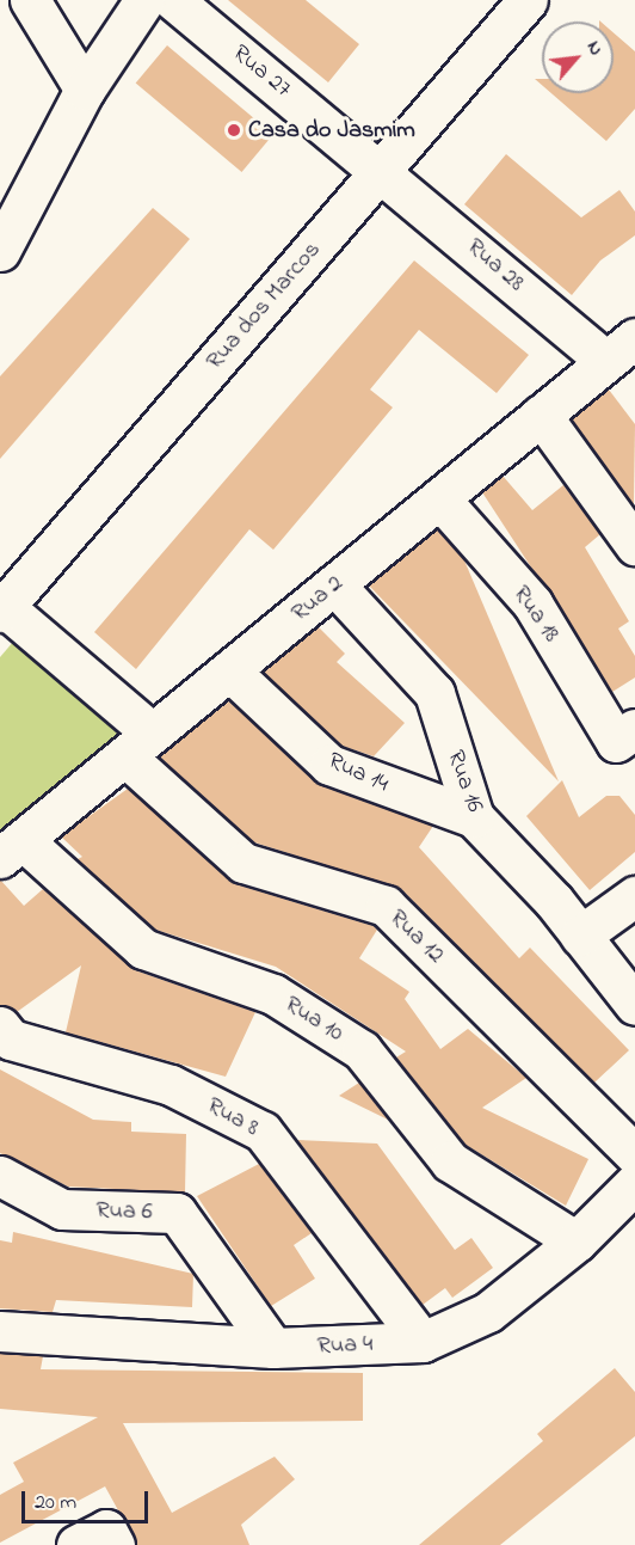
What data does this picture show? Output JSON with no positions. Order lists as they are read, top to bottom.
{
  "streets": {
    "street": [
      "Rua 27",
      "Rua 28",
      "Rua dos Marcos",
      "Rua 2",
      "Rua 18",
      "Rua 14",
      "Rua 16",
      "Rua 12",
      "Rua 10",
      "Rua 8",
      "Rua 6",
      "Rua 4"
    ]
  },
  "crossings": [
    ["Rua 27", "Rua 28"],
    ["Rua 27", "Rua dos Marcos"],
    ["Rua 28", "Rua dos Marcos"],
    ["Rua 28", "Rua 2"],
    ["Rua dos Marcos", "Rua 12"],
    ["Rua 2", "Rua 18"],
    ["Rua 2", "Rua 14"],
    ["Rua 2", "Rua 16"],
    ["Rua 2", "Rua 12"],
    ["Rua 2", "Rua 10"],
    ["Rua 14", "Rua 16"],
    ["Rua 10", "Rua 4"],
    ["Rua 8", "Rua 4"],
    ["Rua 6", "Rua 4"]
  ],
  "places": ["Casa do Jasmim"],
  "scale_bar": "20 m",
  "north": "top right"
}
